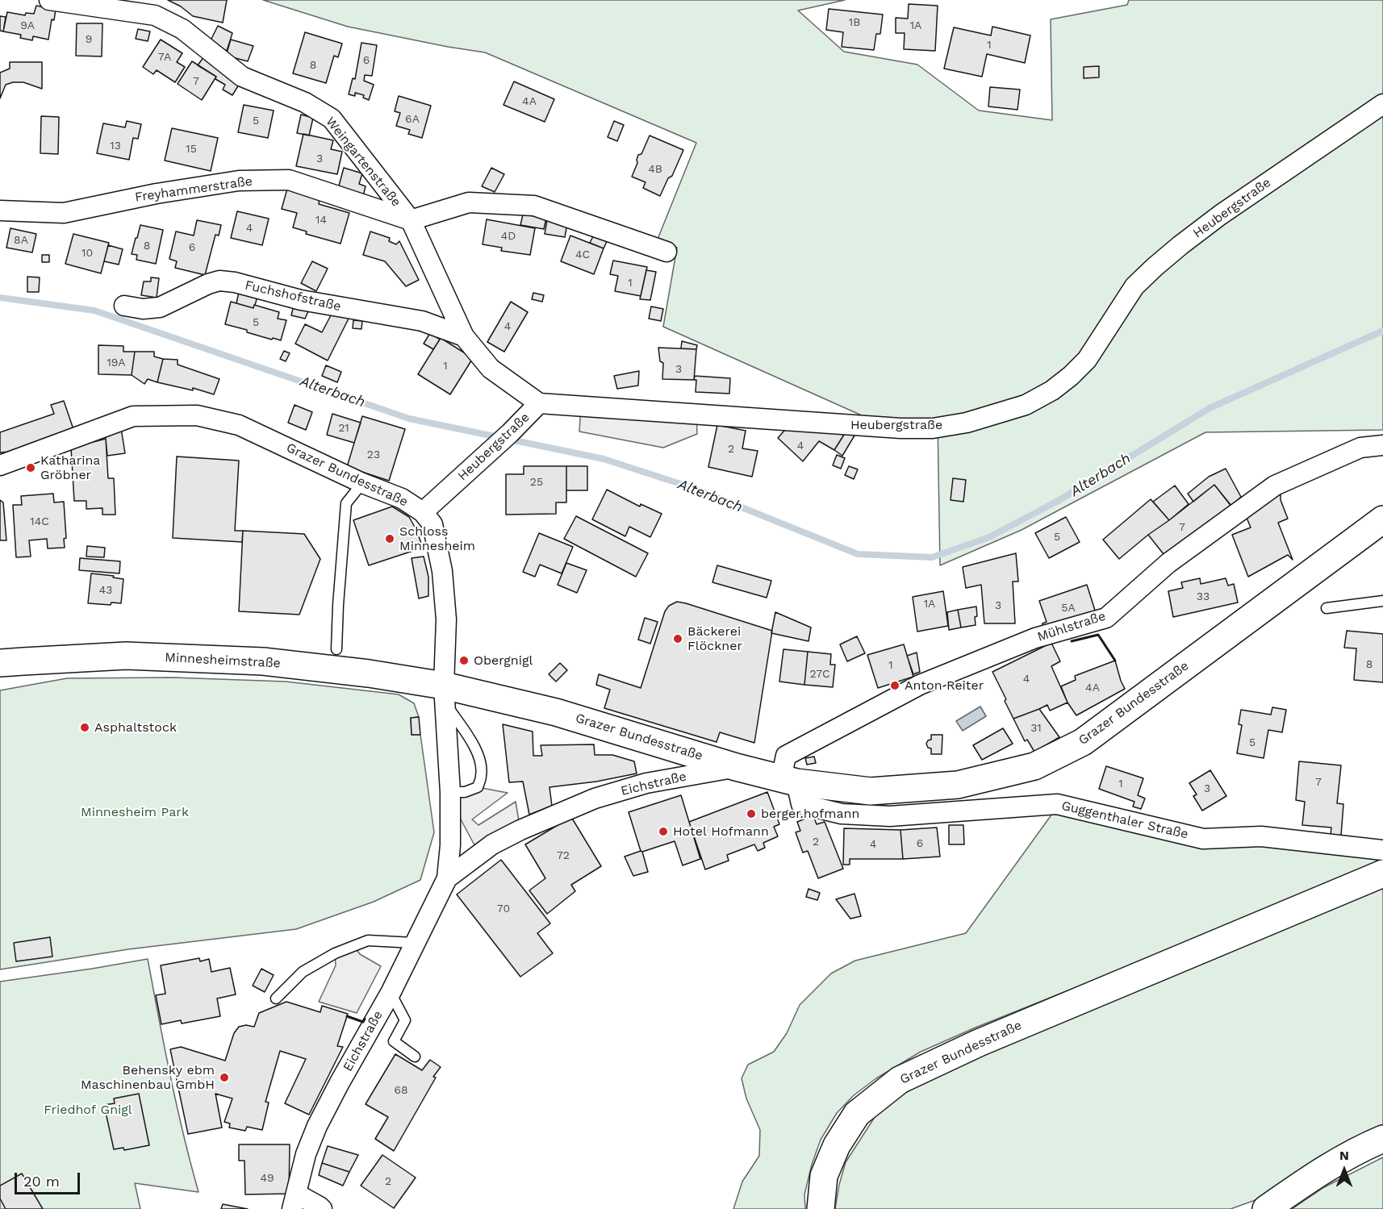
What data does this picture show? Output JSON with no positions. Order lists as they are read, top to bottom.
{
  "streets": {
    "main road": ["Grazer Bundesstraße", "Minnesheimstraße"],
    "street": [
      "Weingartenstraße",
      "Freyhammerstraße",
      "Heubergstraße",
      "Fuchshofstraße",
      "Mühlstraße",
      "Eichstraße",
      "Guggenthaler Straße"
    ]
  },
  "crossings": [
    ["Weingartenstraße", "Freyhammerstraße"],
    ["Weingartenstraße", "Heubergstraße"],
    ["Weingartenstraße", "Fuchshofstraße"],
    ["Heubergstraße", "Grazer Bundesstraße"],
    ["Grazer Bundesstraße", "Mühlstraße"],
    ["Grazer Bundesstraße", "Minnesheimstraße"],
    ["Grazer Bundesstraße", "Eichstraße"],
    ["Grazer Bundesstraße", "Guggenthaler Straße"],
    ["Mühlstraße", "Guggenthaler Straße"],
    ["Minnesheimstraße", "Eichstraße"]
  ],
  "water": ["Alterbach"],
  "parks": ["Minnesheim Park", "Friedhof Gnigl"],
  "places": [
    "Katharina Gröbner",
    "Schloss Minnesheim",
    "Bäckerei Flöckner",
    "Obergnigl",
    "Anton Reiter",
    "Asphaltstock",
    "berger.hofmann",
    "Hotel Hofmann",
    "Behensky ebm Maschinenbau GmbH"
  ],
  "house_numbers": [
    "1B",
    "9A",
    "1A",
    "9",
    "1",
    "7A",
    "6",
    "8",
    "7",
    "4A",
    "6A",
    "5",
    "13",
    "15",
    "3",
    "4B",
    "14",
    "4",
    "4D",
    "8A",
    "8",
    "6",
    "10",
    "4C",
    "1",
    "5",
    "4",
    "19A",
    "1",
    "3",
    "21",
    "4",
    "2",
    "23",
    "25",
    "14C",
    "7",
    "5",
    "43",
    "33",
    "1A",
    "3",
    "5A",
    "8",
    "1",
    "27C",
    "4",
    "4A",
    "31",
    "5",
    "7",
    "1",
    "3",
    "2",
    "6",
    "4",
    "72",
    "70",
    "68",
    "49",
    "2"
  ],
  "scale_bar": "20 m",
  "north": "top"
}
